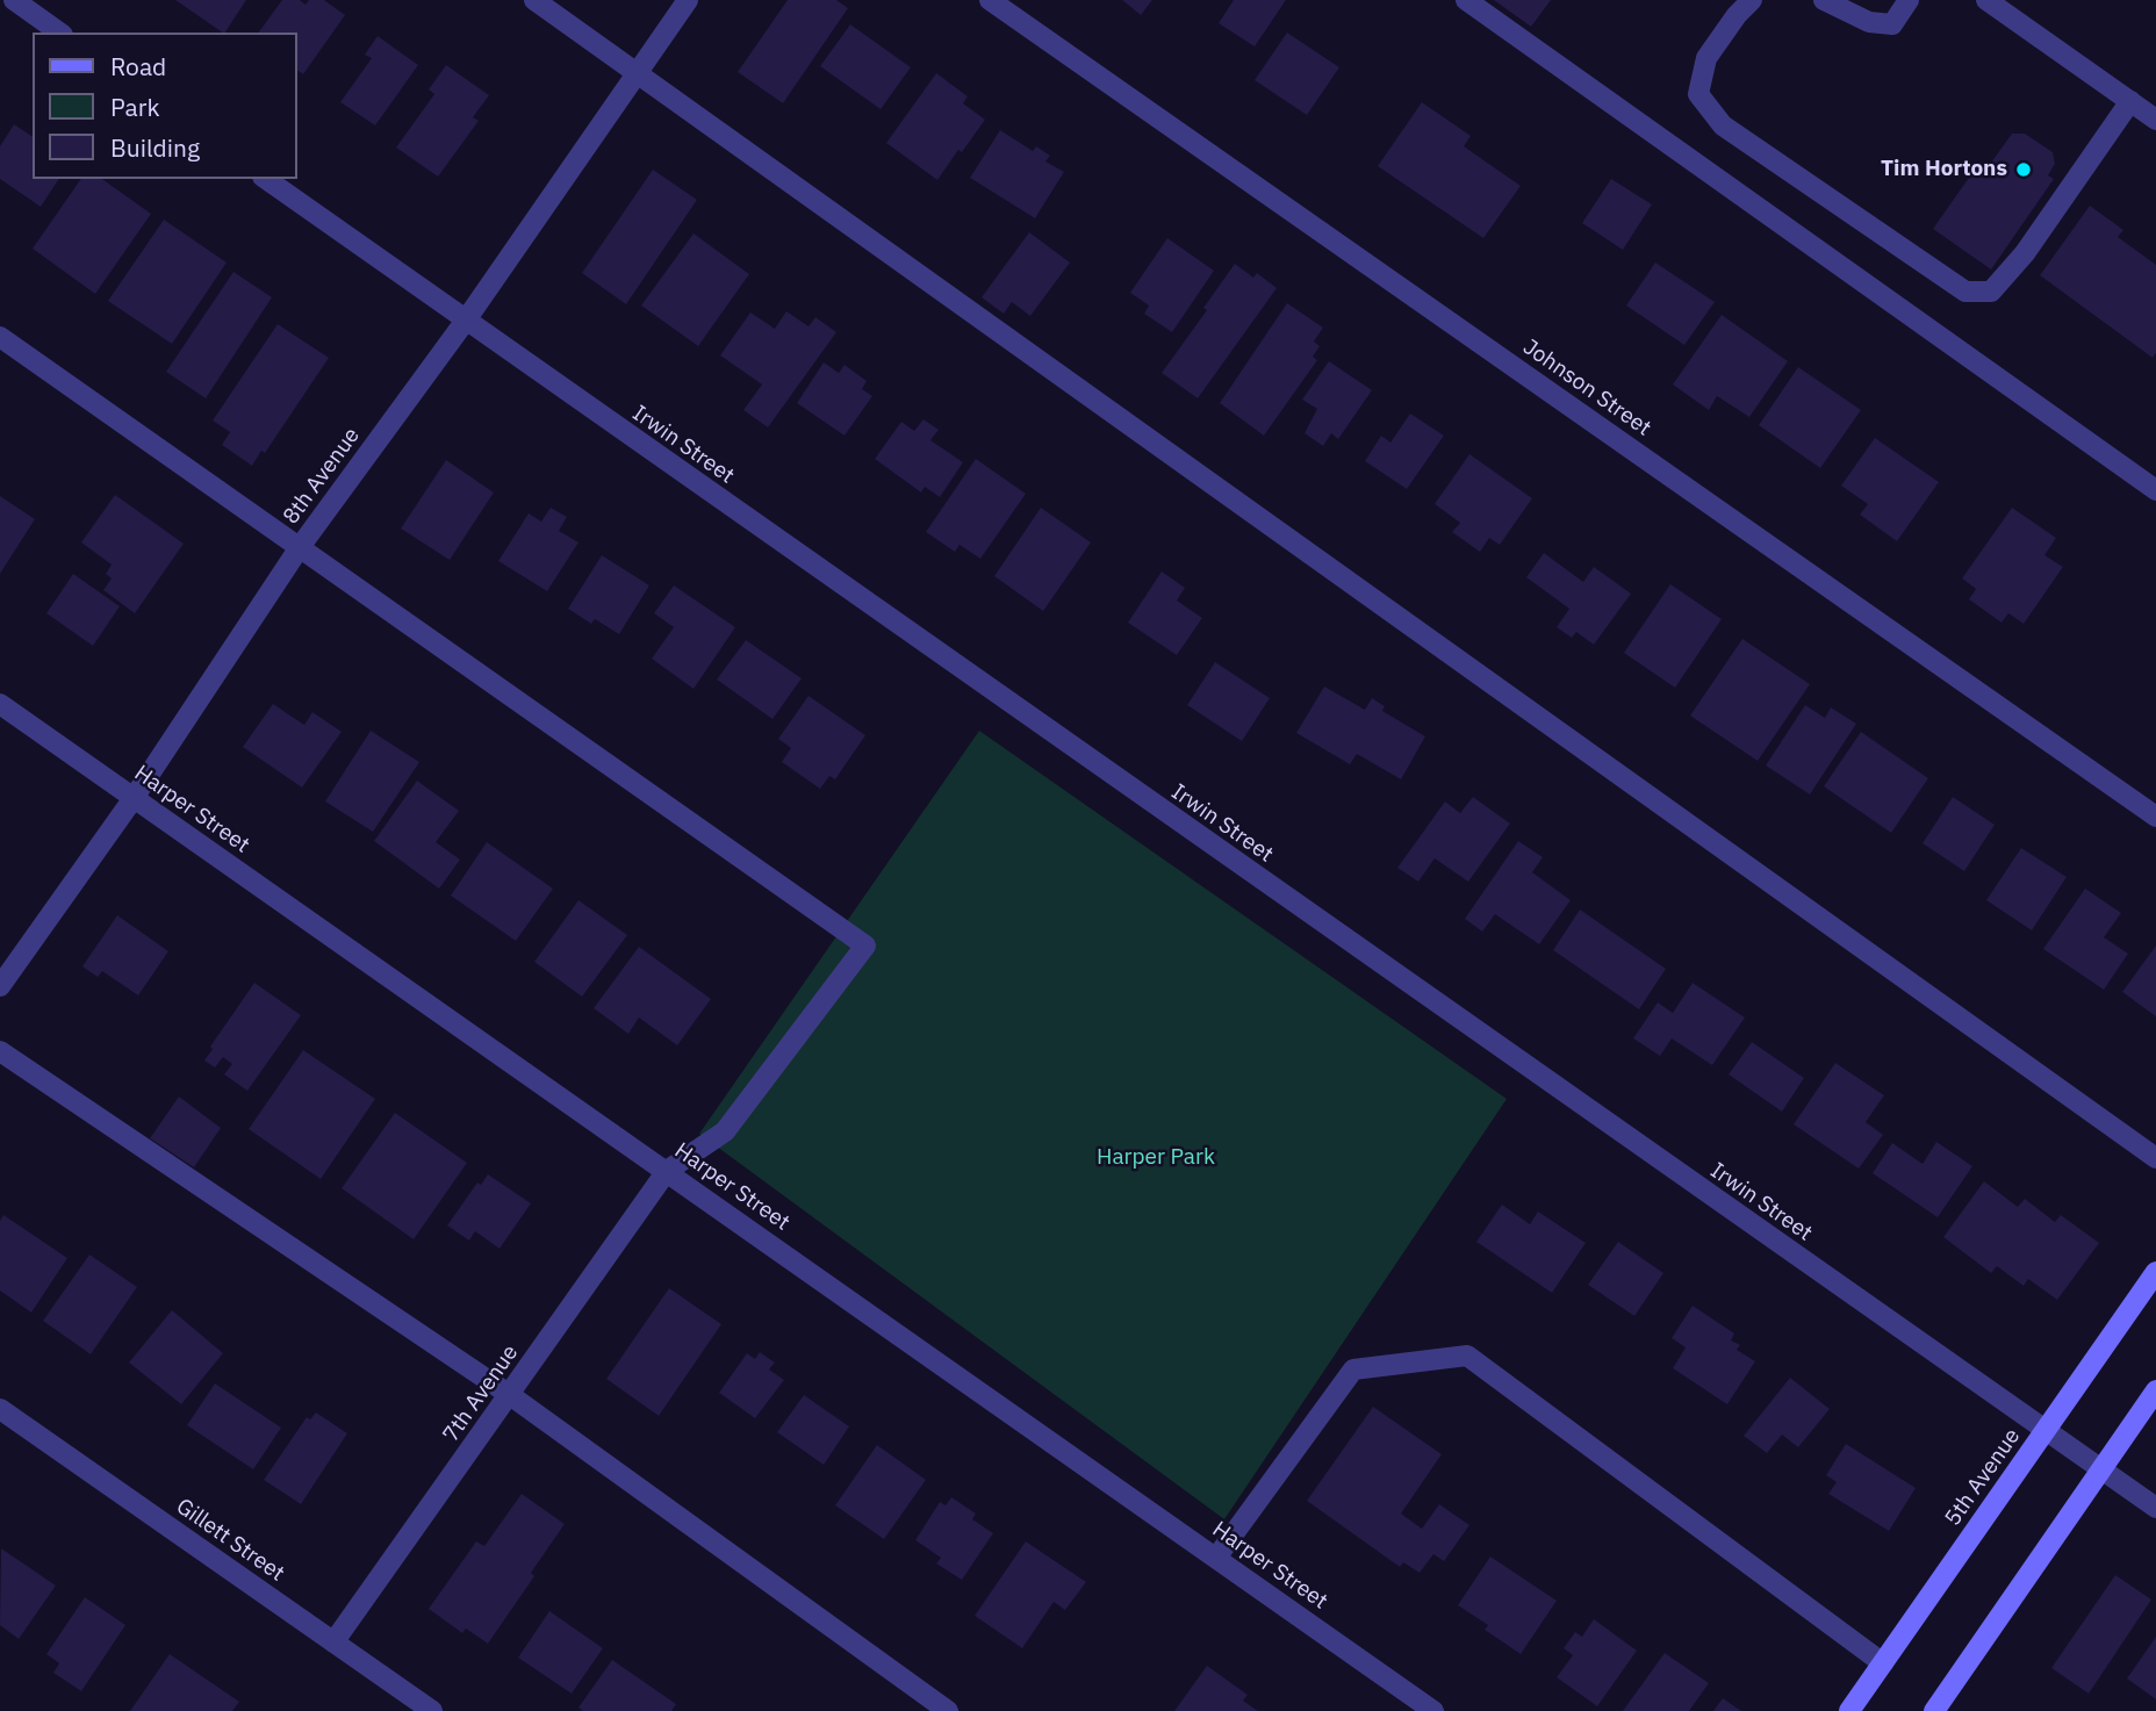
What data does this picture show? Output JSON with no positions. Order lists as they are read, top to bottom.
{
  "streets": {
    "main road": ["5th Avenue"],
    "street": [
      "Johnson Street",
      "Irwin Street",
      "8th Avenue",
      "Harper Street",
      "7th Avenue",
      "Gillett Street"
    ]
  },
  "crossings": [
    ["Irwin Street", "8th Avenue"],
    ["Irwin Street", "5th Avenue"],
    ["8th Avenue", "Harper Street"],
    ["Harper Street", "7th Avenue"],
    ["7th Avenue", "Gillett Street"]
  ],
  "parks": ["Harper Park"],
  "places": ["Tim Hortons"],
  "legend": ["Road", "Park", "Building"]
}
